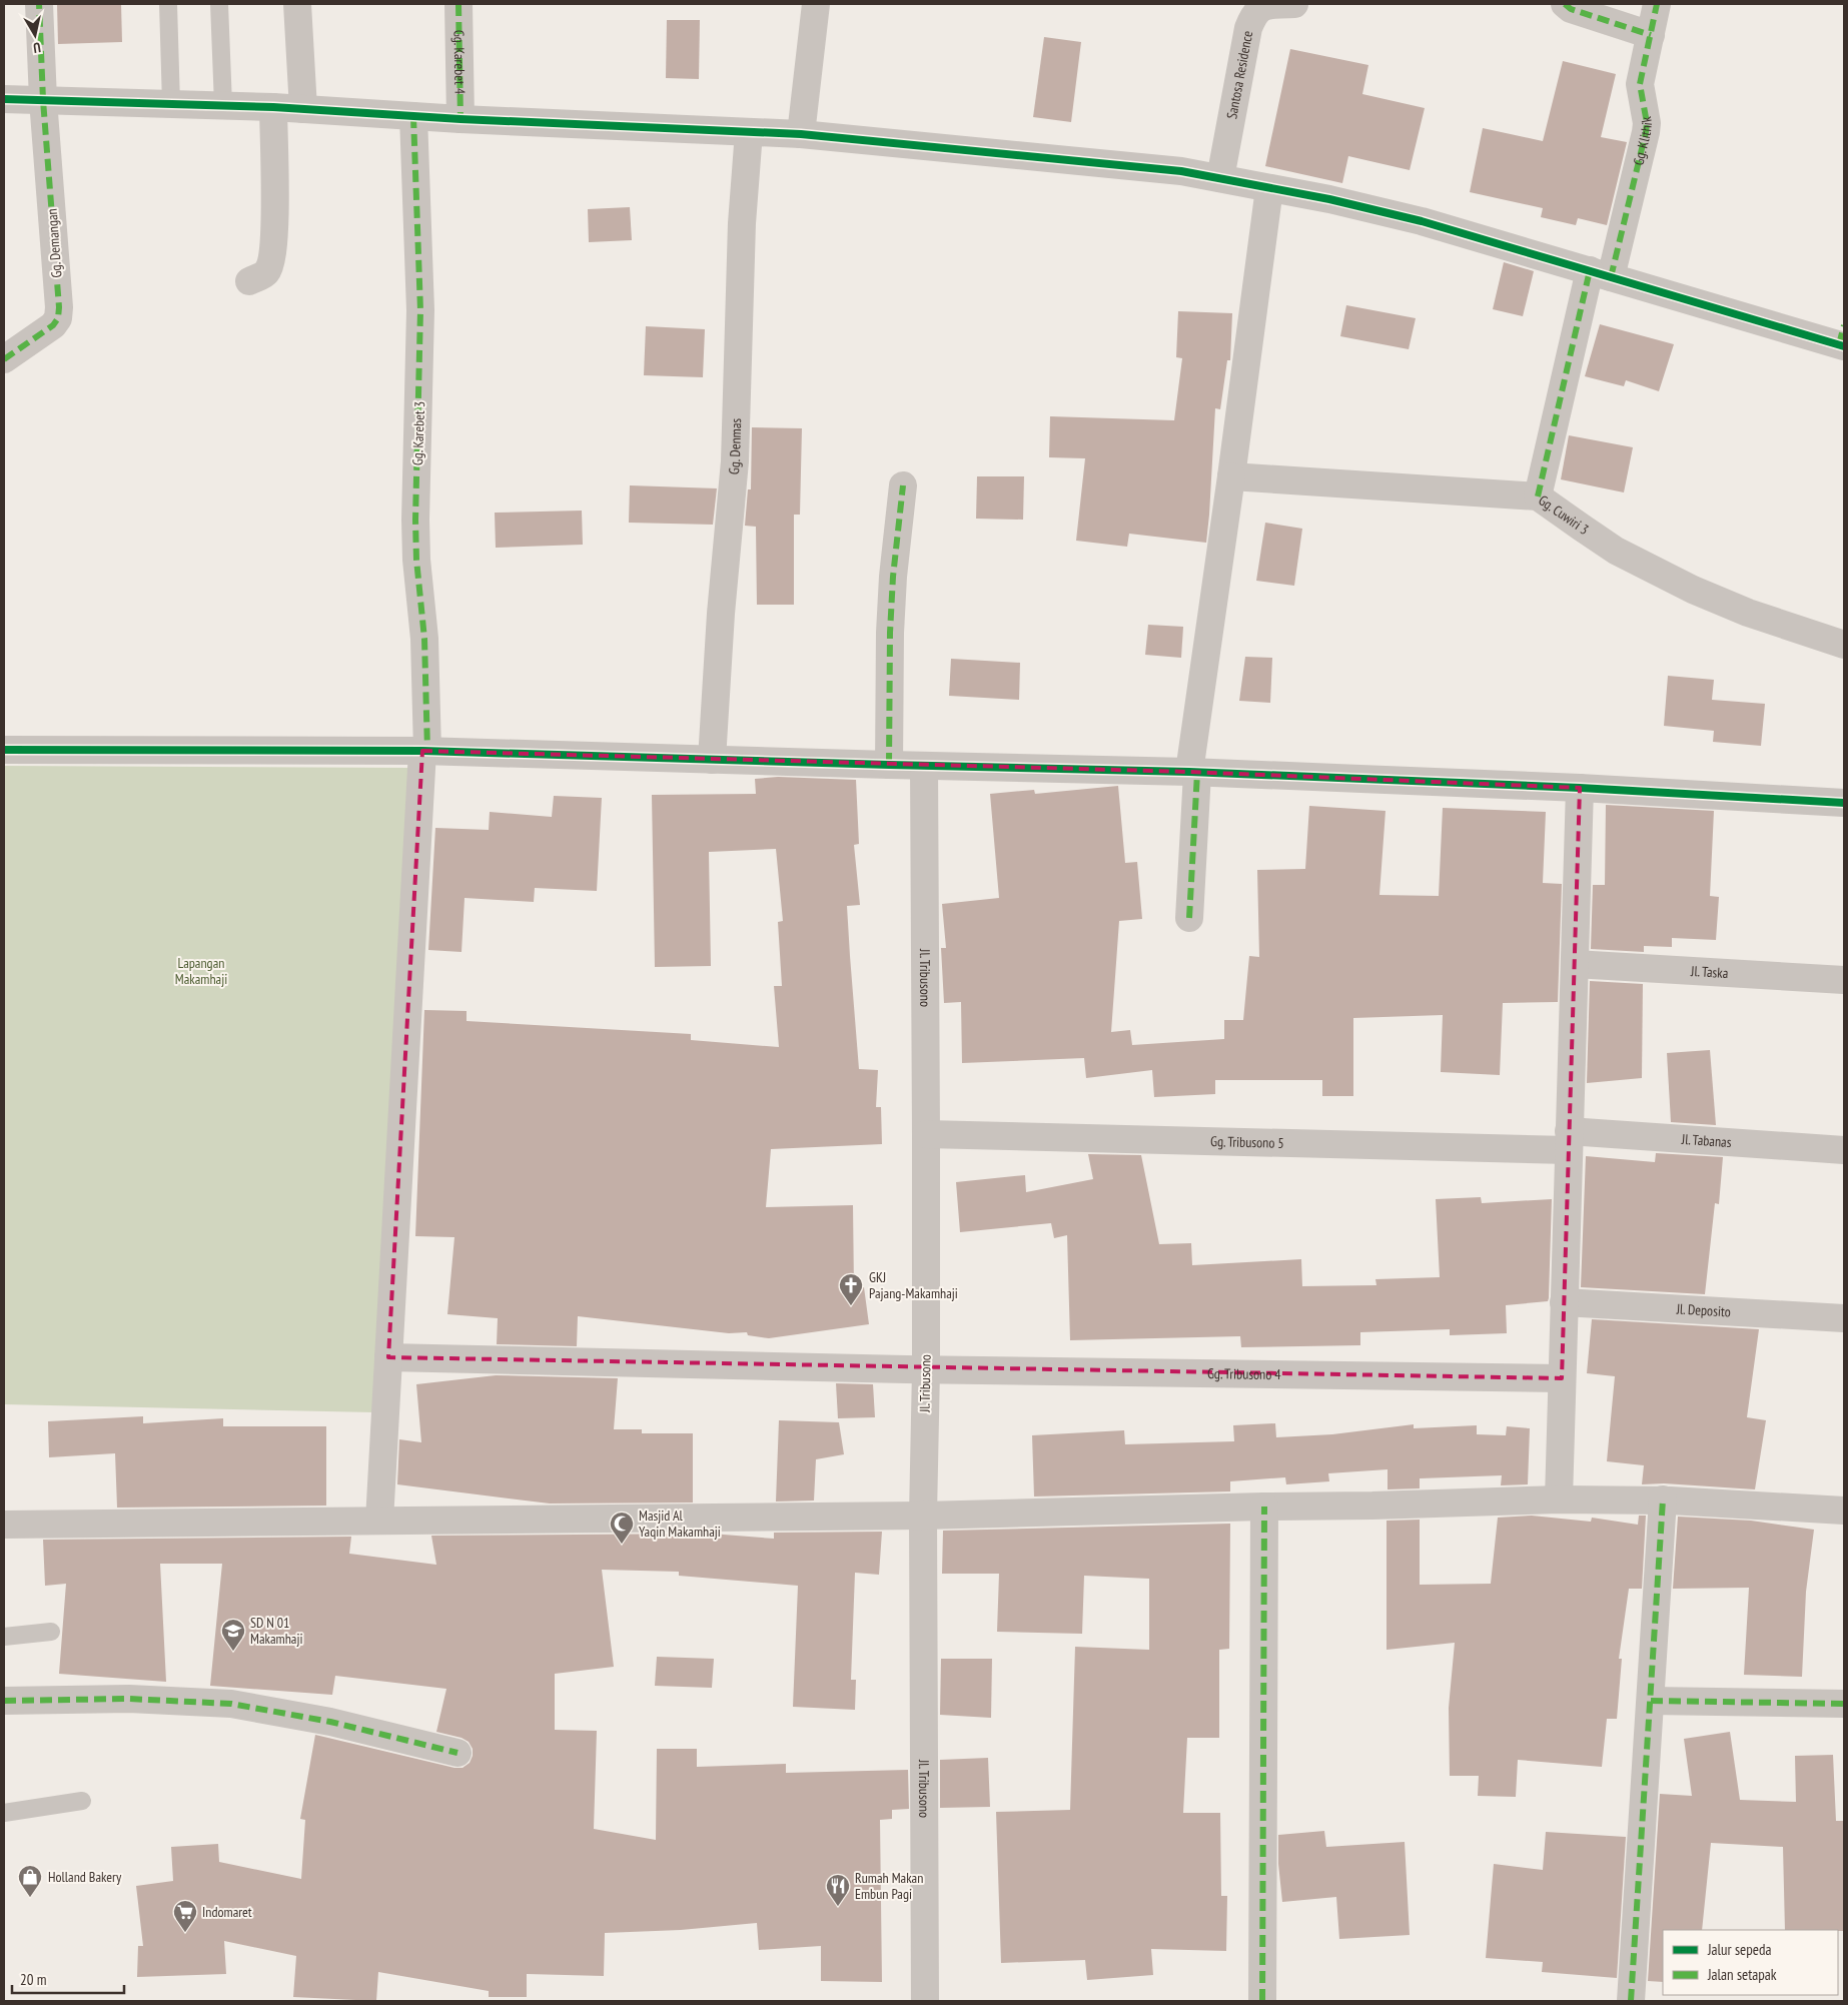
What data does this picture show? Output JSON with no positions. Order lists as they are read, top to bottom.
{
  "streets": {
    "street": [
      "Gg. Karebet 4",
      "Santosa Residence",
      "Gg. Klithik",
      "Gg. Demangan",
      "Gg. Karebet 3",
      "Gg. Denmas",
      "Gg. Cuwiri 3",
      "Jl. Taska",
      "Jl. Tribusono",
      "Jl. Tabanas",
      "Gg. Tribusono 5",
      "Jl. Deposito",
      "Gg. Tribusono 4"
    ]
  },
  "crossings": [
    ["Gg. Klithik", "Gg. Cuwiri 3"],
    ["Gg. Karebet 3", "Gg. Tribusono 4"],
    ["Jl. Tribusono", "Gg. Tribusono 5"],
    ["Jl. Tribusono", "Gg. Tribusono 4"],
    ["Jl. Tabanas", "Gg. Tribusono 5"]
  ],
  "parks": ["Lapangan Makamhaji"],
  "places": {
    "church": ["GKJ Pajang-Makamhaji"],
    "mosque": ["Masjid Al Yaqin Makamhaji"],
    "school or university": ["SD N 01 Makamhaji"],
    "shop": ["Holland Bakery"],
    "restaurant": ["Rumah Makan Embun Pagi"],
    "supermarket": ["Indomaret"]
  },
  "legend": ["Jalur sepeda", "Jalan setapak"],
  "scale_bar": "20 m",
  "north": "bottom"
}
